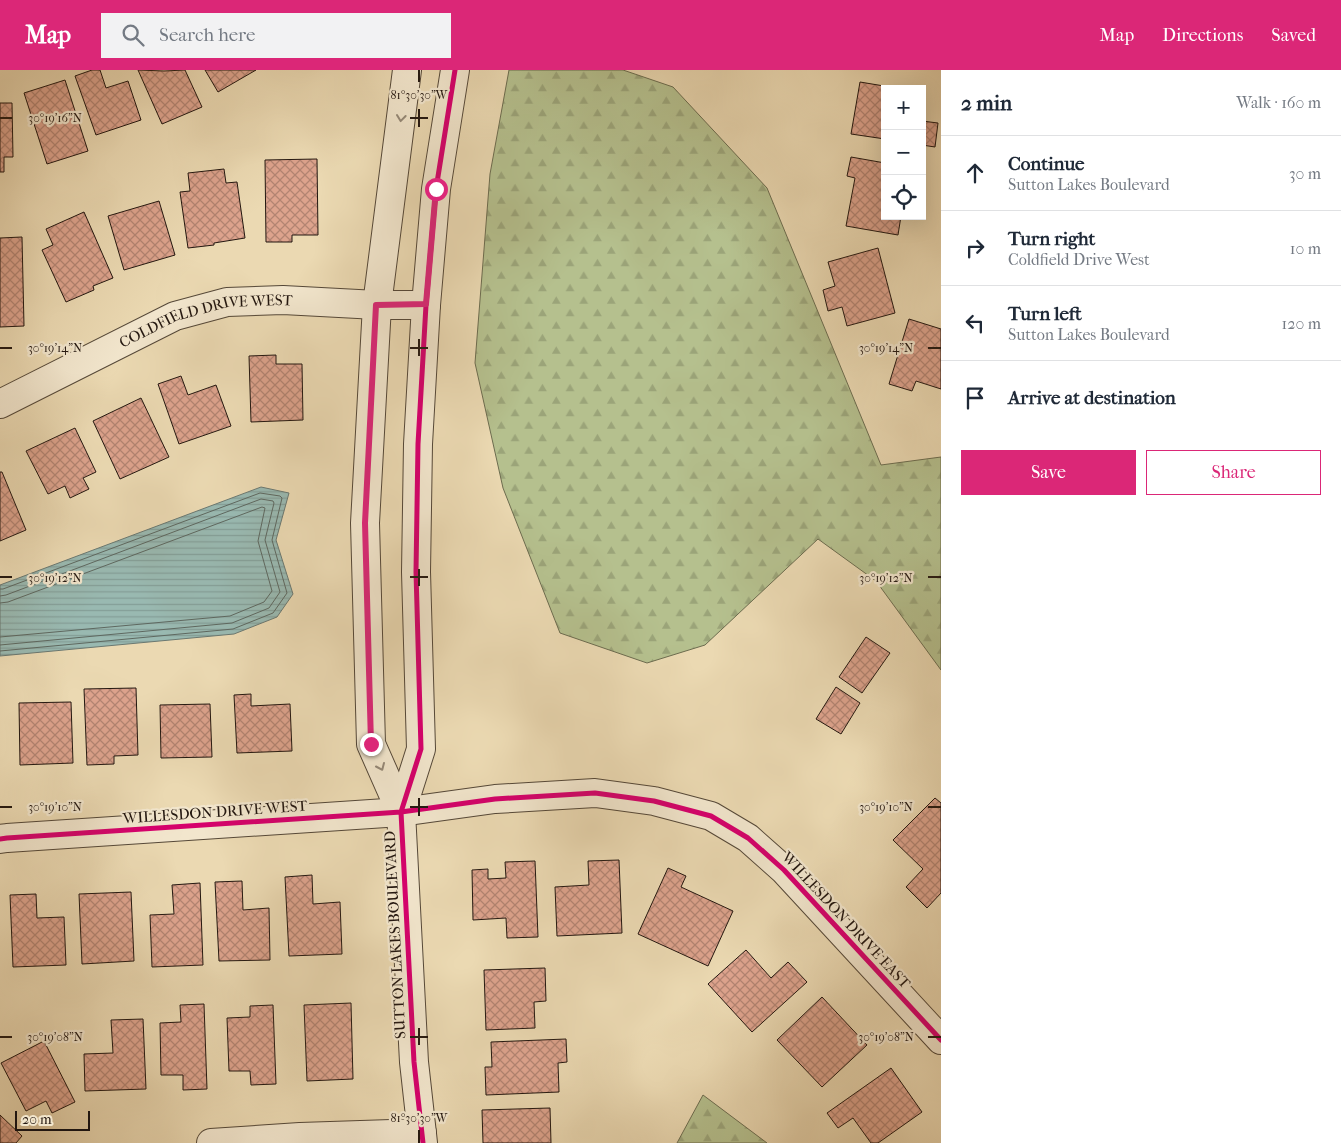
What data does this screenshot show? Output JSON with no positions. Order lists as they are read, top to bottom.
{
  "streets": {
    "street": [
      "COLDFIELD DRIVE WEST",
      "WILLESDON DRIVE WEST",
      "WILLESDON DRIVE EAST",
      "SUTTON LAKES BOULEVARD"
    ]
  },
  "crossings": [
    ["COLDFIELD DRIVE WEST", "SUTTON LAKES BOULEVARD"],
    ["WILLESDON DRIVE WEST", "WILLESDON DRIVE EAST"],
    ["WILLESDON DRIVE WEST", "SUTTON LAKES BOULEVARD"],
    ["WILLESDON DRIVE EAST", "SUTTON LAKES BOULEVARD"]
  ],
  "scale_bar": "20 m",
  "page": {
    "header": "Map",
    "search": "Search here",
    "nav": ["Map", "Directions", "Saved"],
    "heading": ["2 min", "Walk · 160 m"],
    "map_buttons": ["+", "−"],
    "list": [
      ["Continue", "Sutton Lakes Boulevard", "30 m"],
      ["Turn right", "Coldfield Drive West", "10 m"],
      ["Turn left", "Sutton Lakes Boulevard", "120 m"],
      "Arrive at destination"
    ],
    "buttons": ["Save", "Share"],
    "scale": "20 m"
  },
  "coordinates": [
    "81°30'30\"W",
    "30°19'16\"N",
    "30°19'14\"N",
    "30°19'12\"N",
    "30°19'10\"N",
    "30°19'08\"N"
  ]
}
